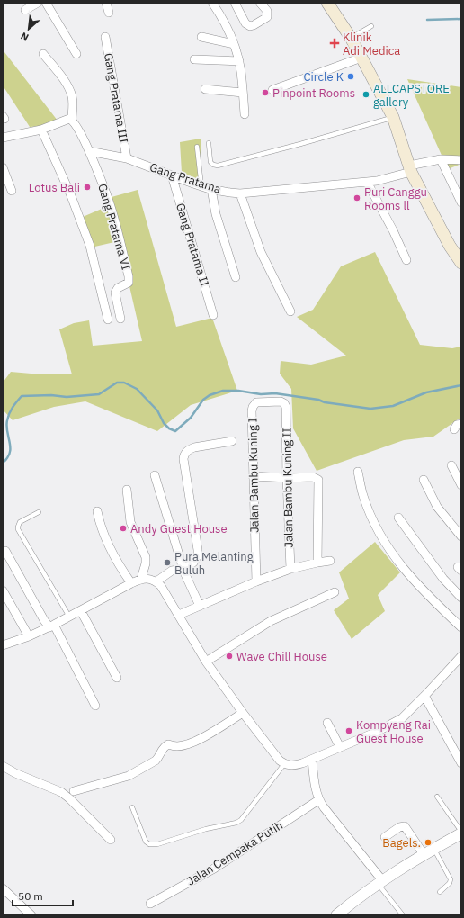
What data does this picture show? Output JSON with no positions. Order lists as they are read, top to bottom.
{
  "streets": {
    "street": [
      "Gang Pratama III",
      "Gang Pratama",
      "Gang Pratama VI",
      "Gang Pratama II",
      "Jalan Bambu Kuning I",
      "Jalan Bambu Kuning II",
      "Jalan Cempaka Putih"
    ]
  },
  "crossings": [
    ["Gang Pratama III", "Gang Pratama"],
    ["Gang Pratama", "Gang Pratama VI"],
    ["Gang Pratama", "Gang Pratama II"],
    ["Jalan Bambu Kuning I", "Jalan Bambu Kuning II"]
  ],
  "places": {
    "health": ["Klinik Adi Medica"],
    "other": [
      "Circle K",
      "Pinpoint Rooms",
      "ALLCAPSTORE gallery",
      "Lotus Bali",
      "Puri Canggu Rooms ll",
      "Andy Guest House",
      "Pura Melanting Buluh",
      "Wave Chill House",
      "Kompyang Rai Guest House",
      "Bagels."
    ]
  },
  "scale_bar": "50 m",
  "north": "bottom left"
}
